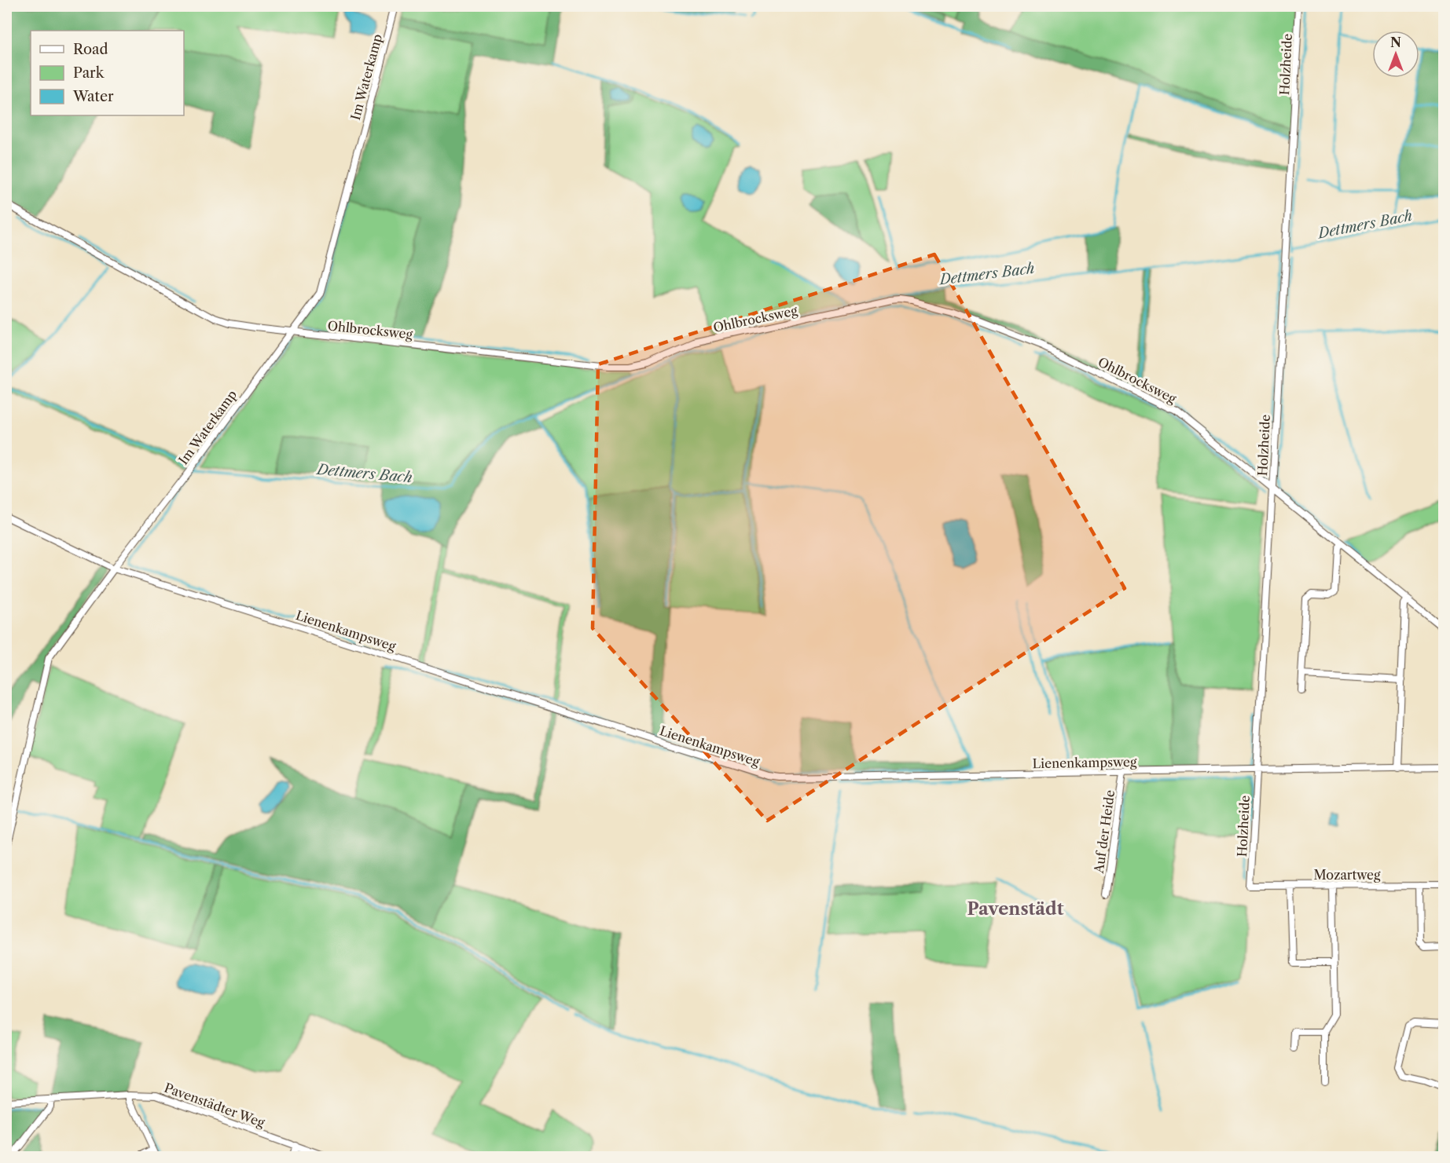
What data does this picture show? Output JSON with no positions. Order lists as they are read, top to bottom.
{
  "streets": {
    "street": [
      "Holzheide",
      "Im Waterkamp",
      "Ohlbrocksweg",
      "Lienenkampsweg",
      "Auf der Heide",
      "Mozartweg",
      "Pavenstädter Weg"
    ]
  },
  "crossings": [
    ["Holzheide", "Ohlbrocksweg"],
    ["Holzheide", "Lienenkampsweg"],
    ["Holzheide", "Mozartweg"],
    ["Im Waterkamp", "Ohlbrocksweg"],
    ["Im Waterkamp", "Lienenkampsweg"],
    ["Lienenkampsweg", "Auf der Heide"]
  ],
  "districts": ["Pavenstädt"],
  "water": ["Dettmers Bach"],
  "legend": ["Road", "Park", "Water"],
  "north": "top"
}
